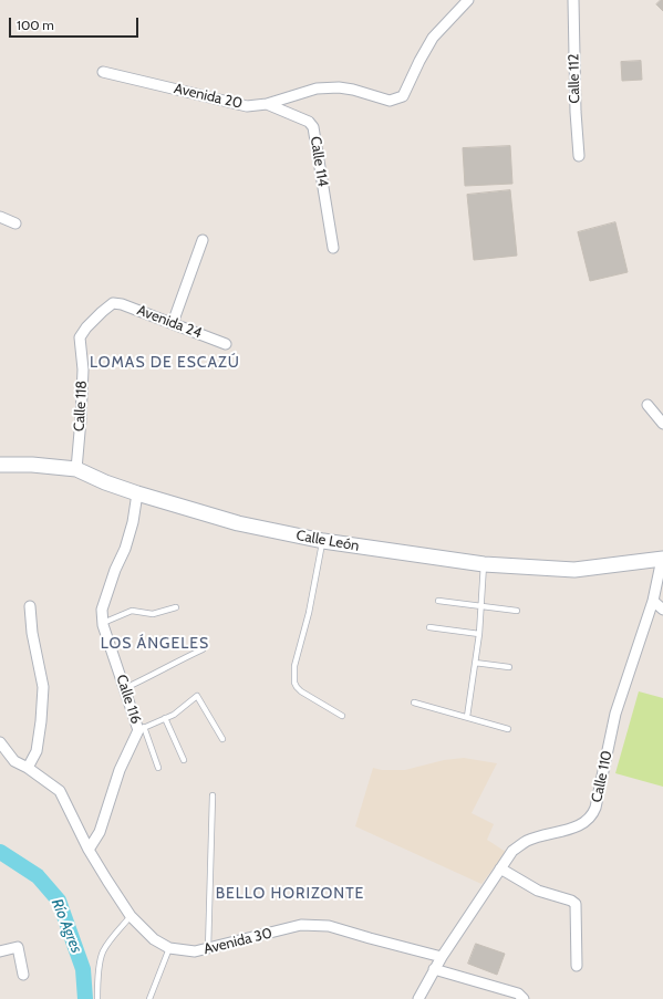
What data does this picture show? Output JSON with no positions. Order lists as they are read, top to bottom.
{
  "streets": {
    "main road": ["Calle León"],
    "street": [
      "Calle 112",
      "Avenida 20",
      "Calle 114",
      "Avenida 24",
      "Calle 118",
      "Calle 116",
      "Calle 110",
      "Avenida 30"
    ]
  },
  "crossings": [
    ["Avenida 20", "Calle 114"],
    ["Avenida 24", "Calle 118"],
    ["Calle 118", "Calle León"],
    ["Calle León", "Calle 116"],
    ["Calle León", "Calle 110"],
    ["Calle 116", "Avenida 30"],
    ["Calle 110", "Avenida 30"]
  ],
  "districts": ["LOMAS DE ESCAZÚ", "LOS ÁNGELES", "BELLO HORIZONTE"],
  "water": ["Río Agres"],
  "scale_bar": "100 m"
}
